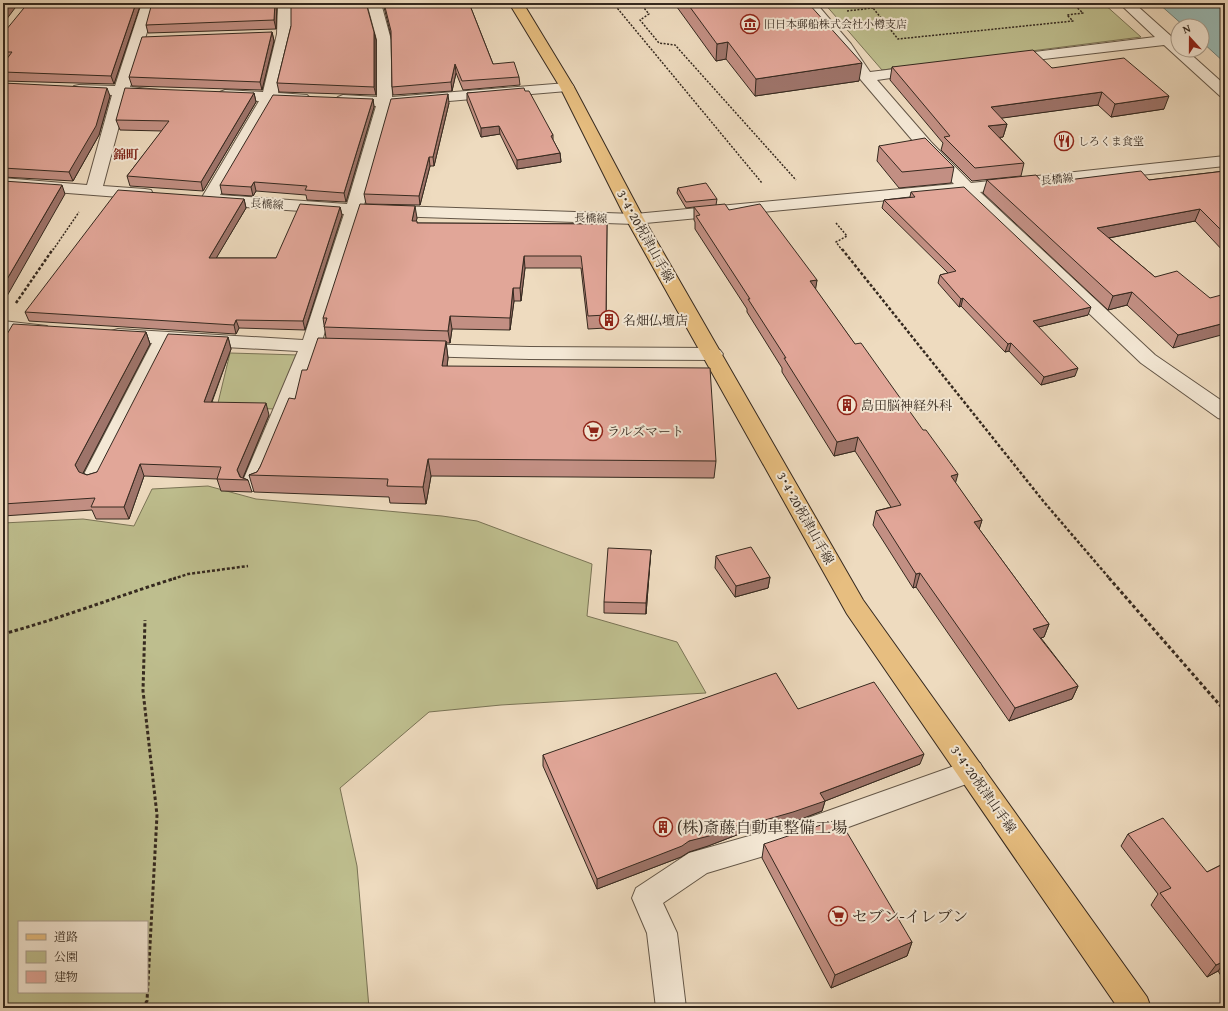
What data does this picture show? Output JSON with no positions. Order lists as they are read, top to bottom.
{
  "streets": {
    "main road": ["3･4･20祝津山手線"],
    "street": ["長橋線"]
  },
  "crossings": [
    ["長橋線", "3･4･20祝津山手線"]
  ],
  "districts": ["錦町"],
  "places": {
    "museum": ["旧日本郵船株式会社小樽支店"],
    "restaurant": ["しろくま食堂"],
    "building": ["名畑仏壇店", "島田脳神経外科", "(株)斎藤自動車整備工場"],
    "supermarket": ["ラルズマート", "セブン-イレブン"]
  },
  "legend": ["道路", "公園", "建物"],
  "north": "top"
}
